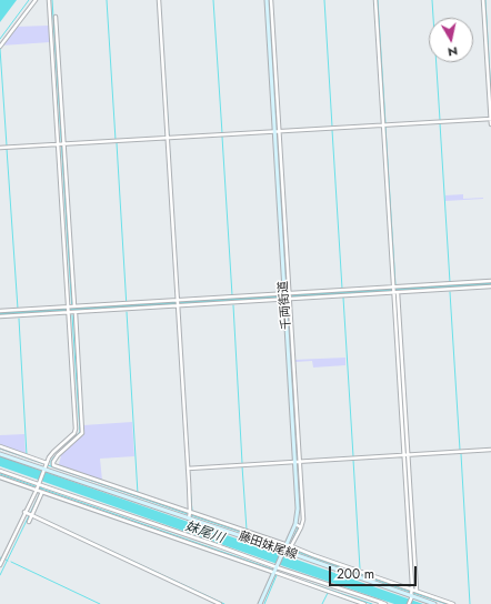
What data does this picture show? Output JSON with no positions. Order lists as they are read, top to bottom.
{
  "streets": {
    "street": ["千両街道", "藤田妹尾線"]
  },
  "crossings": [
    ["千両街道", "藤田妹尾線"]
  ],
  "water": ["妹尾川"],
  "scale_bar": "200 m",
  "north": "bottom"
}
